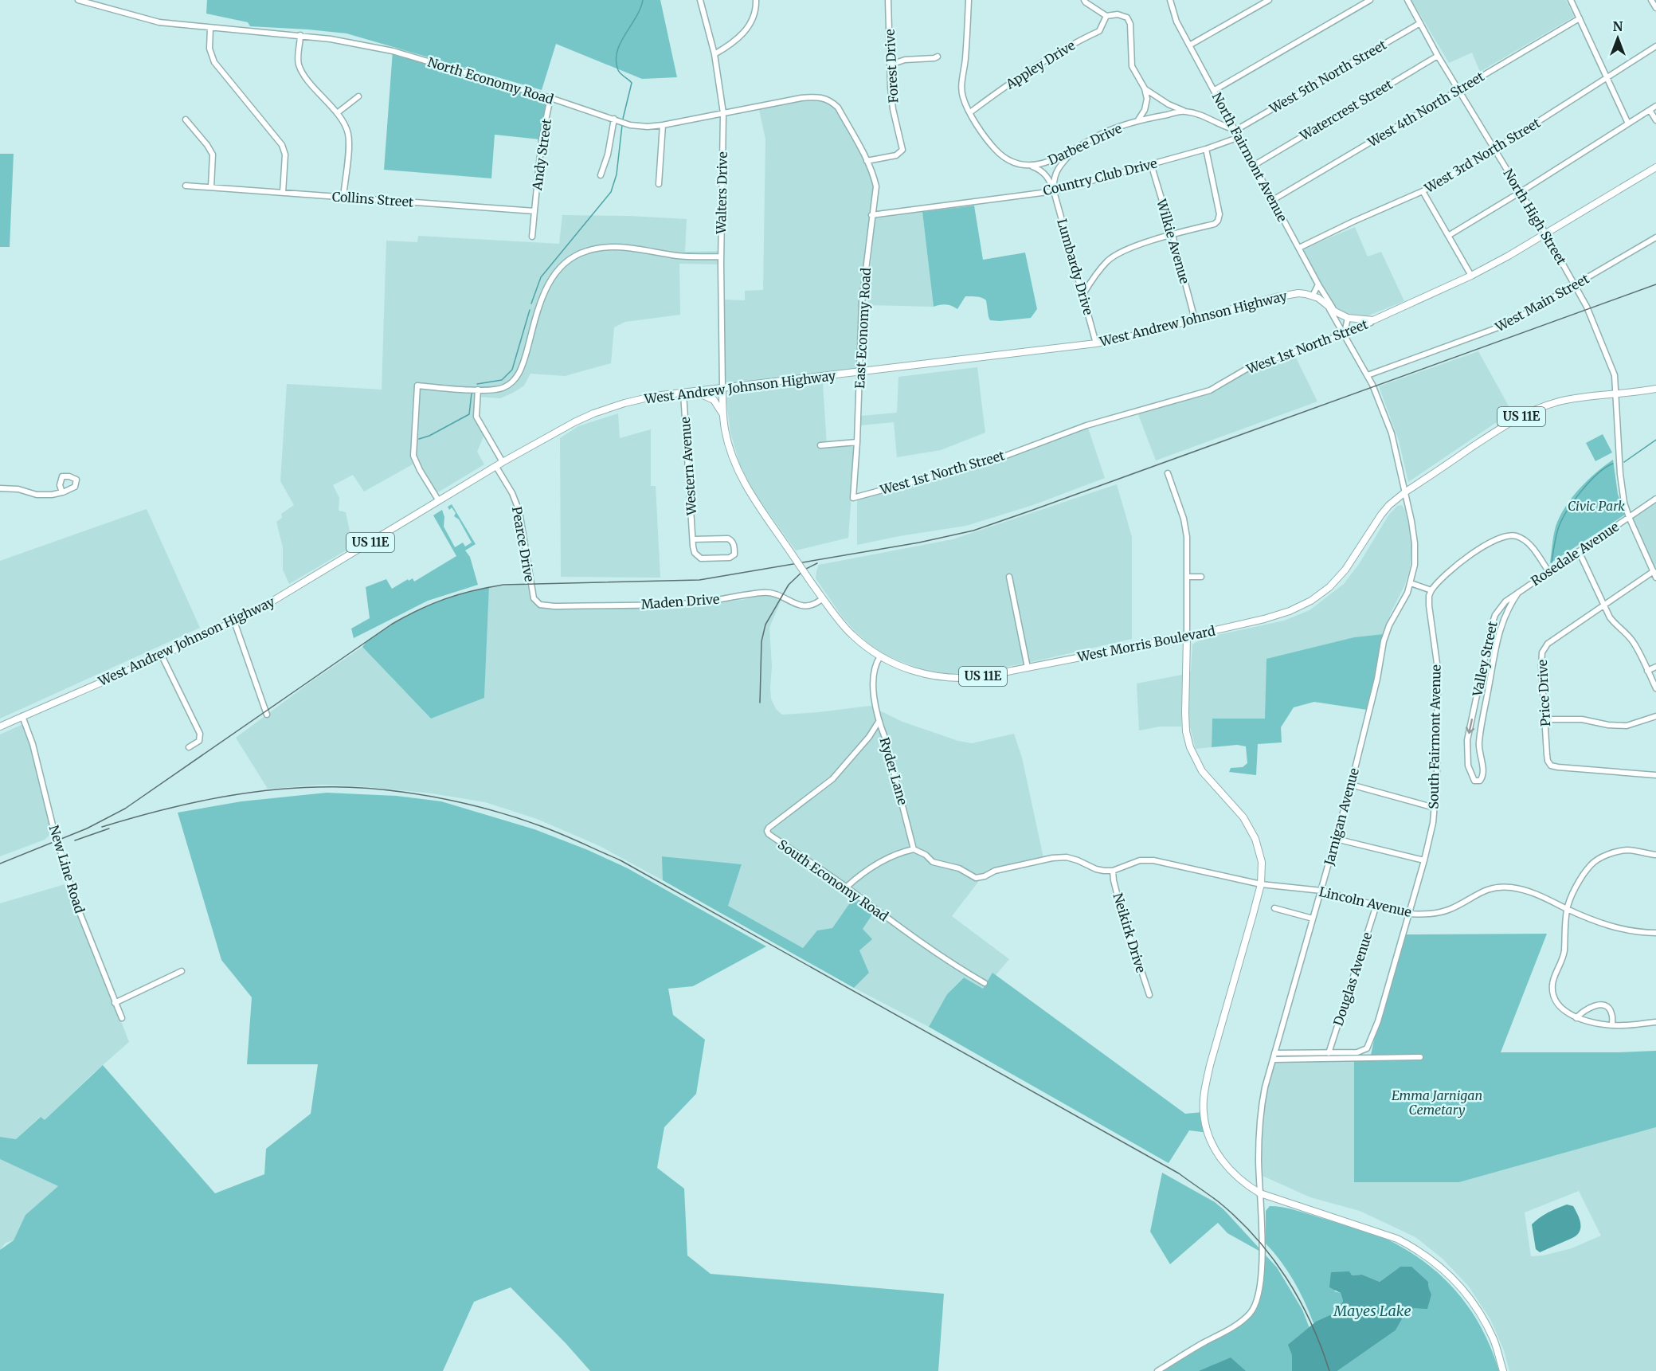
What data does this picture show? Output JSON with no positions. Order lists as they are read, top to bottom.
{
  "streets": {
    "main road": [
      "West Andrew Johnson Highway",
      "West 1st North Street",
      "US 11E",
      "West Morris Boulevard"
    ],
    "street": [
      "Appley Drive",
      "Forest Drive",
      "West 5th North Street",
      "North Economy Road",
      "West 4th North Street",
      "Watercrest Street",
      "Darbee Drive",
      "Andy Street",
      "West 3rd North Street",
      "North Fairmont Avenue",
      "Country Club Drive",
      "Walters Drive",
      "Collins Street",
      "North High Street",
      "Wilkie Avenue",
      "Lumbardy Drive",
      "West Main Street",
      "East Economy Road",
      "Western Avenue",
      "Pearce Drive",
      "Rosedale Avenue",
      "Maden Drive",
      "Valley Street",
      "Price Drive",
      "South Fairmont Avenue",
      "Ryder Lane",
      "Jarnigan Avenue",
      "New Line Road",
      "South Economy Road",
      "Lincoln Avenue",
      "Neikirk Drive",
      "Douglas Avenue"
    ]
  },
  "crossings": [
    ["Appley Drive", "Darbee Drive"],
    ["Forest Drive", "North Economy Road"],
    ["Forest Drive", "East Economy Road"],
    ["West 5th North Street", "Darbee Drive"],
    ["West 5th North Street", "North Fairmont Avenue"],
    ["West 5th North Street", "North High Street"],
    ["North Economy Road", "Andy Street"],
    ["North Economy Road", "Walters Drive"],
    ["North Economy Road", "East Economy Road"],
    ["West 4th North Street", "North Fairmont Avenue"],
    ["West 4th North Street", "North High Street"],
    ["Watercrest Street", "North Fairmont Avenue"],
    ["Watercrest Street", "North High Street"],
    ["Darbee Drive", "North Fairmont Avenue"],
    ["Andy Street", "Collins Street"],
    ["West 3rd North Street", "North Fairmont Avenue"],
    ["West 3rd North Street", "North High Street"],
    ["North Fairmont Avenue", "Country Club Drive"],
    ["North Fairmont Avenue", "West Andrew Johnson Highway"],
    ["Country Club Drive", "Wilkie Avenue"],
    ["Country Club Drive", "Lumbardy Drive"],
    ["Country Club Drive", "East Economy Road"],
    ["Walters Drive", "West Andrew Johnson Highway"],
    ["Walters Drive", "West Morris Boulevard"],
    ["North High Street", "West Main Street"],
    ["North High Street", "West 1st North Street"],
    ["North High Street", "Rosedale Avenue"],
    ["North High Street", "West Morris Boulevard"],
    ["North High Street", "Price Drive"],
    ["Wilkie Avenue", "West Andrew Johnson Highway"],
    ["Lumbardy Drive", "West Andrew Johnson Highway"],
    ["West Andrew Johnson Highway", "East Economy Road"],
    ["West Andrew Johnson Highway", "West 1st North Street"],
    ["West Andrew Johnson Highway", "Western Avenue"],
    ["West Andrew Johnson Highway", "Pearce Drive"],
    ["West Andrew Johnson Highway", "West Morris Boulevard"],
    ["West Andrew Johnson Highway", "New Line Road"],
    ["East Economy Road", "West 1st North Street"],
    ["Pearce Drive", "Maden Drive"],
    ["Rosedale Avenue", "Valley Street"],
    ["Maden Drive", "West Morris Boulevard"],
    ["West Morris Boulevard", "Ryder Lane"],
    ["South Fairmont Avenue", "Jarnigan Avenue"],
    ["South Fairmont Avenue", "Lincoln Avenue"],
    ["South Fairmont Avenue", "Douglas Avenue"],
    ["Ryder Lane", "South Economy Road"],
    ["Jarnigan Avenue", "Lincoln Avenue"],
    ["Lincoln Avenue", "Neikirk Drive"],
    ["Lincoln Avenue", "Douglas Avenue"]
  ],
  "water": ["Mayes Lake"],
  "parks": ["Civic Park", "Emma Jarnigan Cemetary"],
  "north": "top"
}
